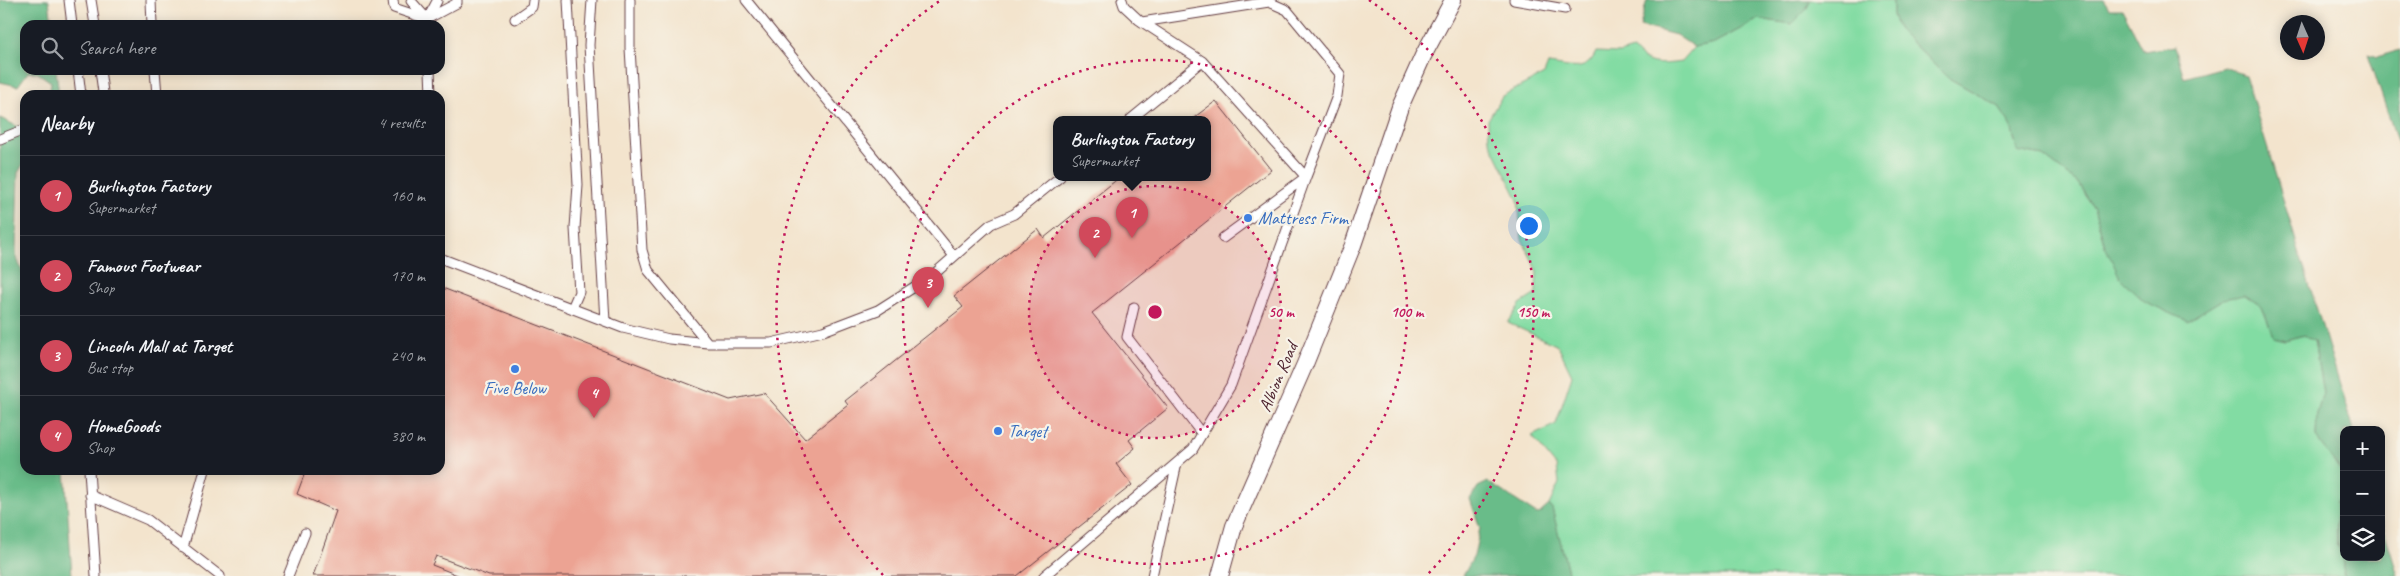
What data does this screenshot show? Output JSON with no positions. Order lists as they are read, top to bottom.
{
  "streets": {
    "street": ["Albion Road"]
  },
  "places": ["Mattress Firm", "Five Below", "Target"],
  "north": "bottom",
  "page": {
    "search": "Search here",
    "heading": ["Nearby", "4 results"],
    "popup": ["Burlington Factory", "Supermarket"],
    "list": [
      {
        "mark": "1",
        "name": "Burlington Factory",
        "note": "Supermarket",
        "value": "160 m"
      },
      {
        "mark": "2",
        "name": "Famous Footwear",
        "note": "Shop",
        "value": "170 m"
      },
      {
        "mark": "3",
        "name": "Lincoln Mall at Target",
        "note": "Bus stop",
        "value": "240 m"
      },
      {
        "mark": "4",
        "name": "HomeGoods",
        "note": "Shop",
        "value": "380 m"
      }
    ],
    "pins": [
      "1",
      "2",
      "3",
      "4"
    ],
    "map_buttons": ["+", "−"]
  },
  "rings": ["50 m", "100 m", "150 m"]
}
